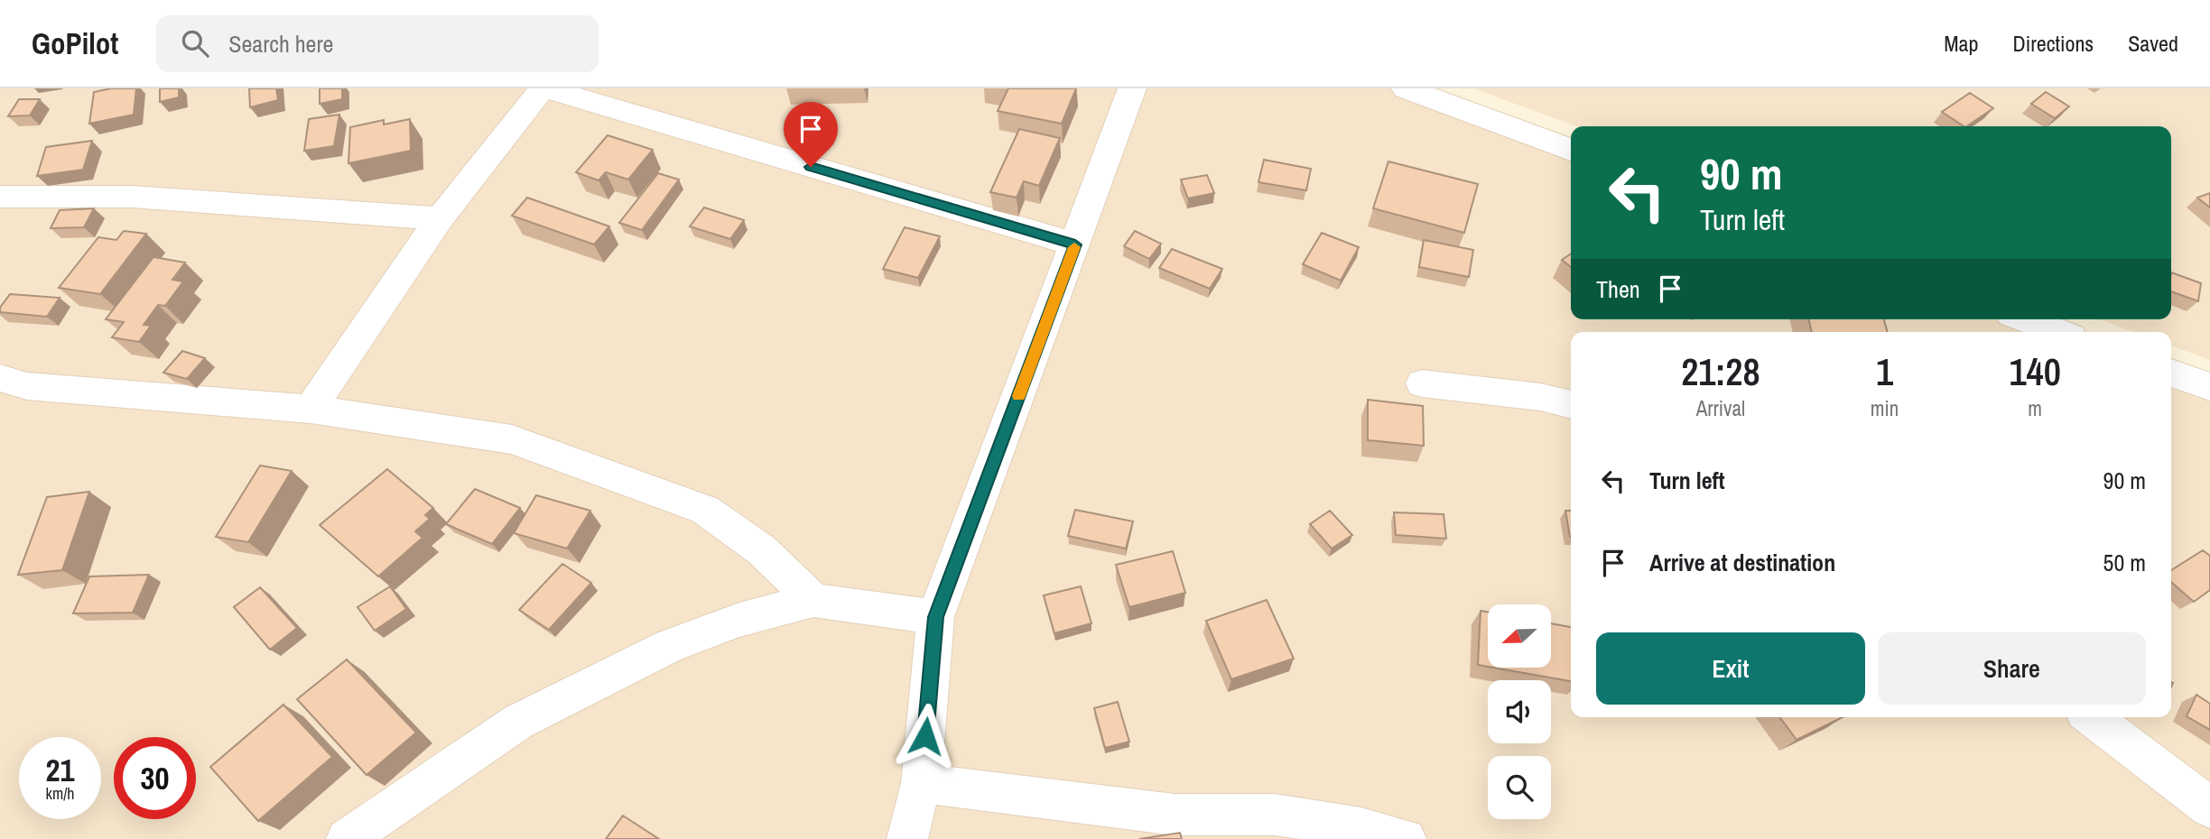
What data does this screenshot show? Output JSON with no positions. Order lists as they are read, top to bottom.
{
  "north": "left",
  "page": {
    "header": "GoPilot",
    "search": "Search here",
    "nav": ["Map", "Directions", "Saved"],
    "turn": ["90 m", "Turn left"],
    "then": "Then",
    "eta": [
      "21:28",
      "Arrival",
      "1",
      "min",
      "140",
      "m"
    ],
    "list": [
      {
        "name": "Turn left",
        "value": "90 m"
      },
      {
        "name": "Arrive at destination",
        "value": "50 m"
      }
    ],
    "buttons": ["Exit", "Share"],
    "speed": "21 km/h",
    "limit": "30"
  }
}
